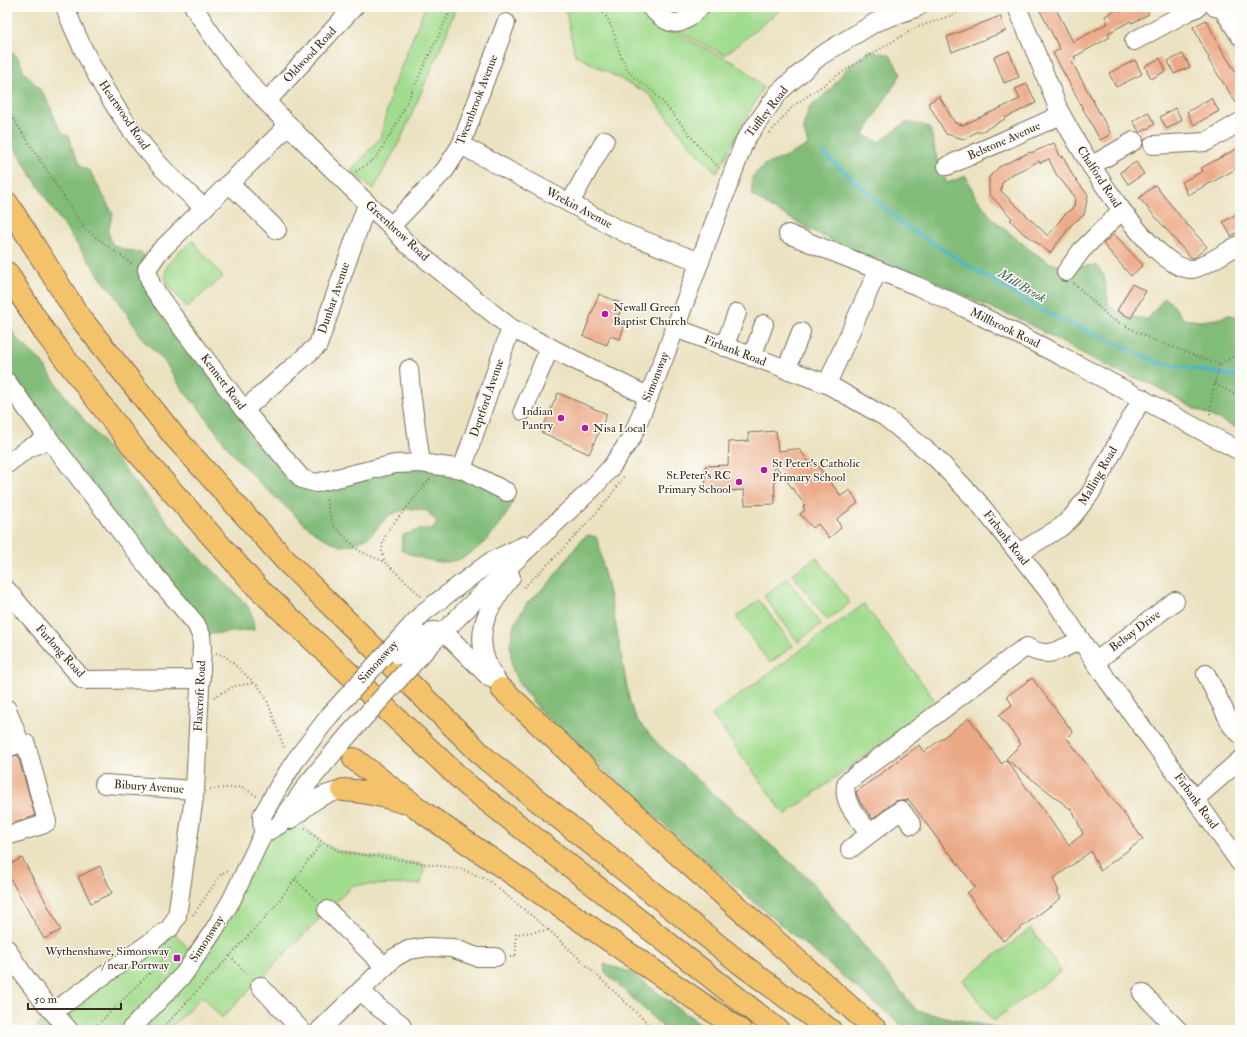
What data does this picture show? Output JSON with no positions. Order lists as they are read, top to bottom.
{
  "streets": {
    "street": [
      "Oldwood Road",
      "Tweenbrook Avenue",
      "Tuffley Road",
      "Heartwood Road",
      "Belstone Avenue",
      "Chalford Road",
      "Wrekin Avenue",
      "Greenbrow Road",
      "Dunbar Avenue",
      "Millbrook Road",
      "Firbank Road",
      "Simonsway",
      "Kennett Road",
      "Deptford Avenue",
      "Malling Road",
      "Belsay Drive",
      "Furlong Road",
      "Flaxcroft Road",
      "Bibury Avenue"
    ]
  },
  "crossings": [
    ["Oldwood Road", "Greenbrow Road"],
    ["Tweenbrook Avenue", "Wrekin Avenue"],
    ["Tweenbrook Avenue", "Greenbrow Road"],
    ["Tuffley Road", "Wrekin Avenue"],
    ["Tuffley Road", "Firbank Road"],
    ["Tuffley Road", "Simonsway"],
    ["Belstone Avenue", "Chalford Road"],
    ["Greenbrow Road", "Dunbar Avenue"],
    ["Greenbrow Road", "Simonsway"],
    ["Greenbrow Road", "Deptford Avenue"],
    ["Dunbar Avenue", "Kennett Road"],
    ["Millbrook Road", "Malling Road"],
    ["Firbank Road", "Simonsway"],
    ["Firbank Road", "Malling Road"],
    ["Firbank Road", "Belsay Drive"],
    ["Kennett Road", "Deptford Avenue"],
    ["Furlong Road", "Flaxcroft Road"],
    ["Flaxcroft Road", "Bibury Avenue"]
  ],
  "water": ["Mill Brook"],
  "places": {
    "other": [
      "Newall Green Baptist Church",
      "Indian Pantry",
      "Nisa Local",
      "St Peter's Catholic Primary School",
      "St.Peter's RC Primary School"
    ],
    "transit": ["Wythenshawe, Simonsway / near Portway"]
  },
  "scale_bar": "50 m"
}
